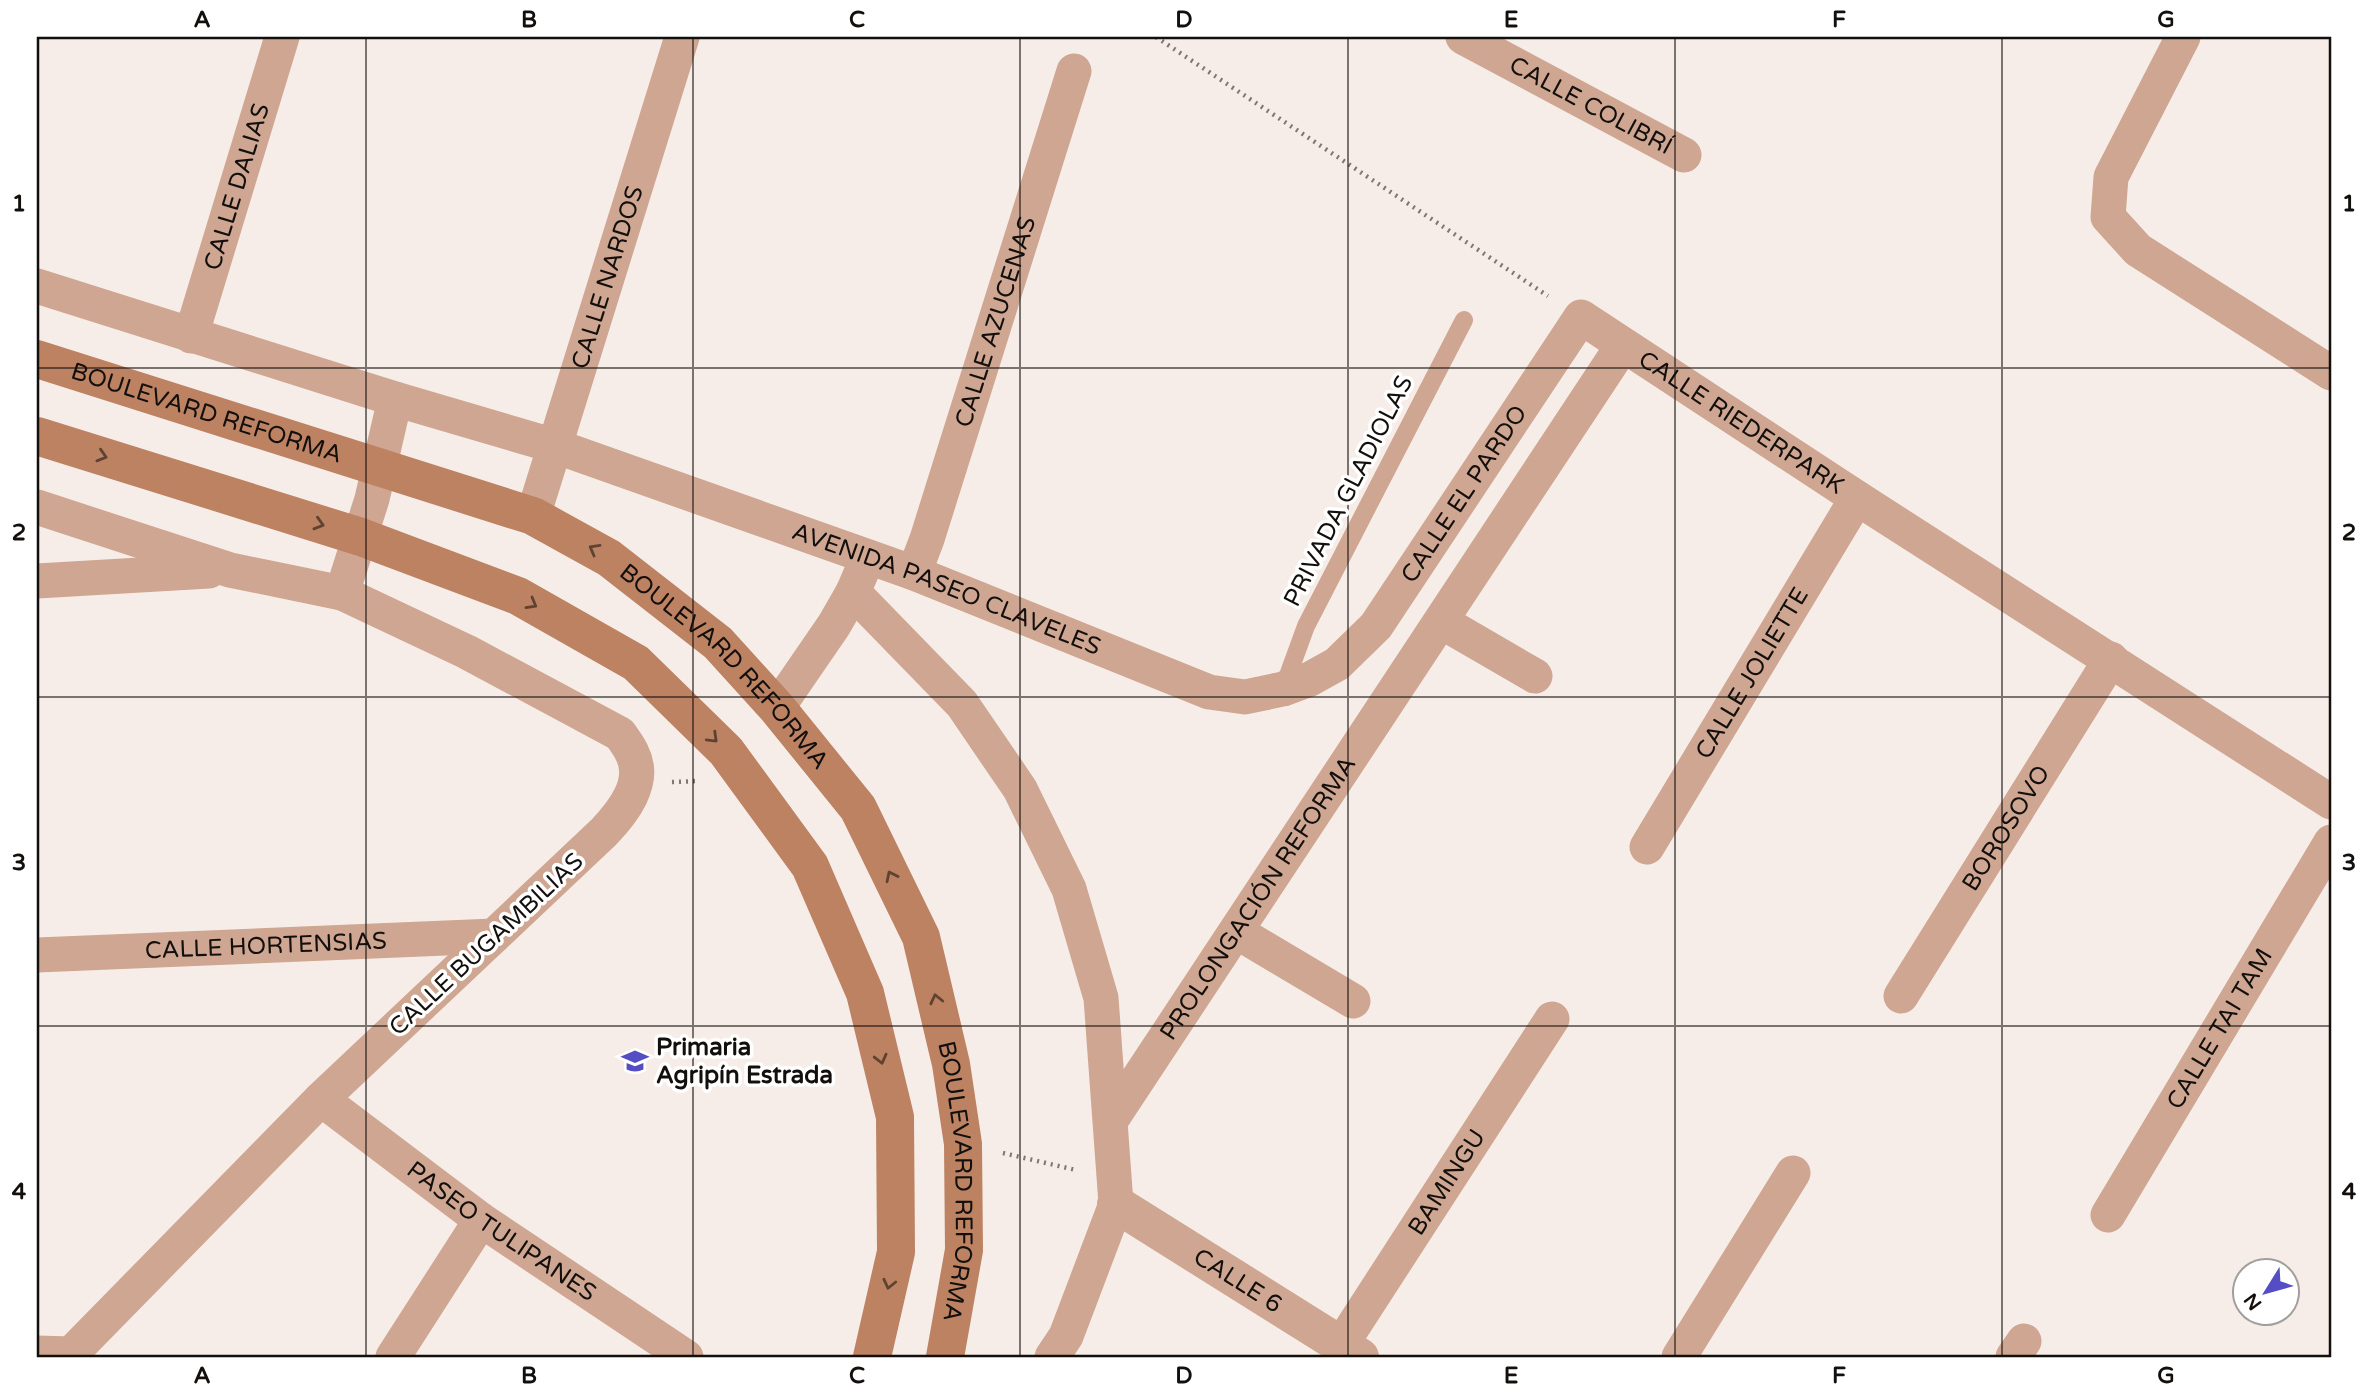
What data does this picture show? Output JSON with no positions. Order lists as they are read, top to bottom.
{
  "streets": {
    "main road": ["BOULEVARD REFORMA"],
    "street": [
      "CALLE COLIBRÍ",
      "CALLE DALIAS",
      "CALLE NARDOS",
      "CALLE AZUCENAS",
      "CALLE RIEDERPARK",
      "CALLE EL PARDO",
      "AVENIDA PASEO CLAVELES",
      "CALLE JOLIETTE",
      "BOROSOVO",
      "PROLONGACIÓN REFORMA",
      "CALLE BUGAMBILIAS",
      "CALLE HORTENSIAS",
      "CALLE TAI TAM",
      "BAMINGU",
      "PASEO TULIPANES",
      "CALLE 6"
    ],
    "lane": ["PRIVADA GLADIOLAS"]
  },
  "crossings": [
    ["CALLE DALIAS", "AVENIDA PASEO CLAVELES"],
    ["CALLE NARDOS", "BOULEVARD REFORMA"],
    ["CALLE NARDOS", "AVENIDA PASEO CLAVELES"],
    ["CALLE AZUCENAS", "AVENIDA PASEO CLAVELES"],
    ["CALLE RIEDERPARK", "CALLE EL PARDO"],
    ["CALLE RIEDERPARK", "CALLE JOLIETTE"],
    ["CALLE RIEDERPARK", "BOROSOVO"],
    ["PRIVADA GLADIOLAS", "AVENIDA PASEO CLAVELES"],
    ["CALLE EL PARDO", "AVENIDA PASEO CLAVELES"],
    ["CALLE EL PARDO", "PROLONGACIÓN REFORMA"],
    ["CALLE BUGAMBILIAS", "CALLE HORTENSIAS"],
    ["CALLE BUGAMBILIAS", "PASEO TULIPANES"],
    ["BAMINGU", "CALLE 6"]
  ],
  "places": {
    "school or university": ["Primaria Agripín Estrada"]
  },
  "north": "bottom left",
  "grid": {
    "columns": [
      "A",
      "B",
      "C",
      "D",
      "E",
      "F",
      "G"
    ],
    "rows": [
      "1",
      "2",
      "3",
      "4"
    ]
  }
}
